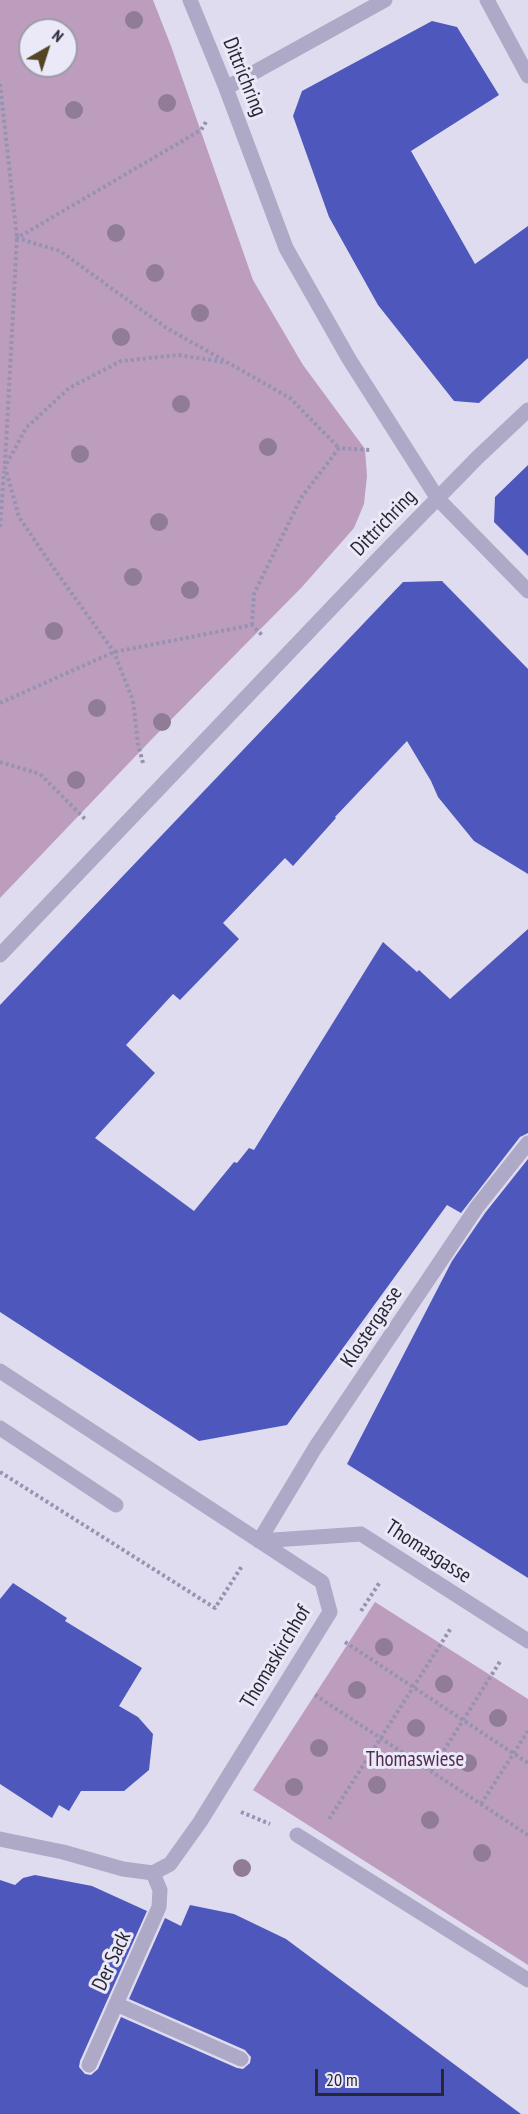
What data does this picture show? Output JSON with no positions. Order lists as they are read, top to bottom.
{
  "streets": {
    "street": [
      "Dittrichring",
      "Klostergasse",
      "Thomasgasse",
      "Thomaskirchhof",
      "Der Sack"
    ]
  },
  "crossings": [
    ["Klostergasse", "Thomasgasse"],
    ["Klostergasse", "Thomaskirchhof"],
    ["Thomasgasse", "Thomaskirchhof"],
    ["Thomaskirchhof", "Der Sack"]
  ],
  "parks": ["Thomaswiese"],
  "scale_bar": "20 m",
  "north": "top right"
}
